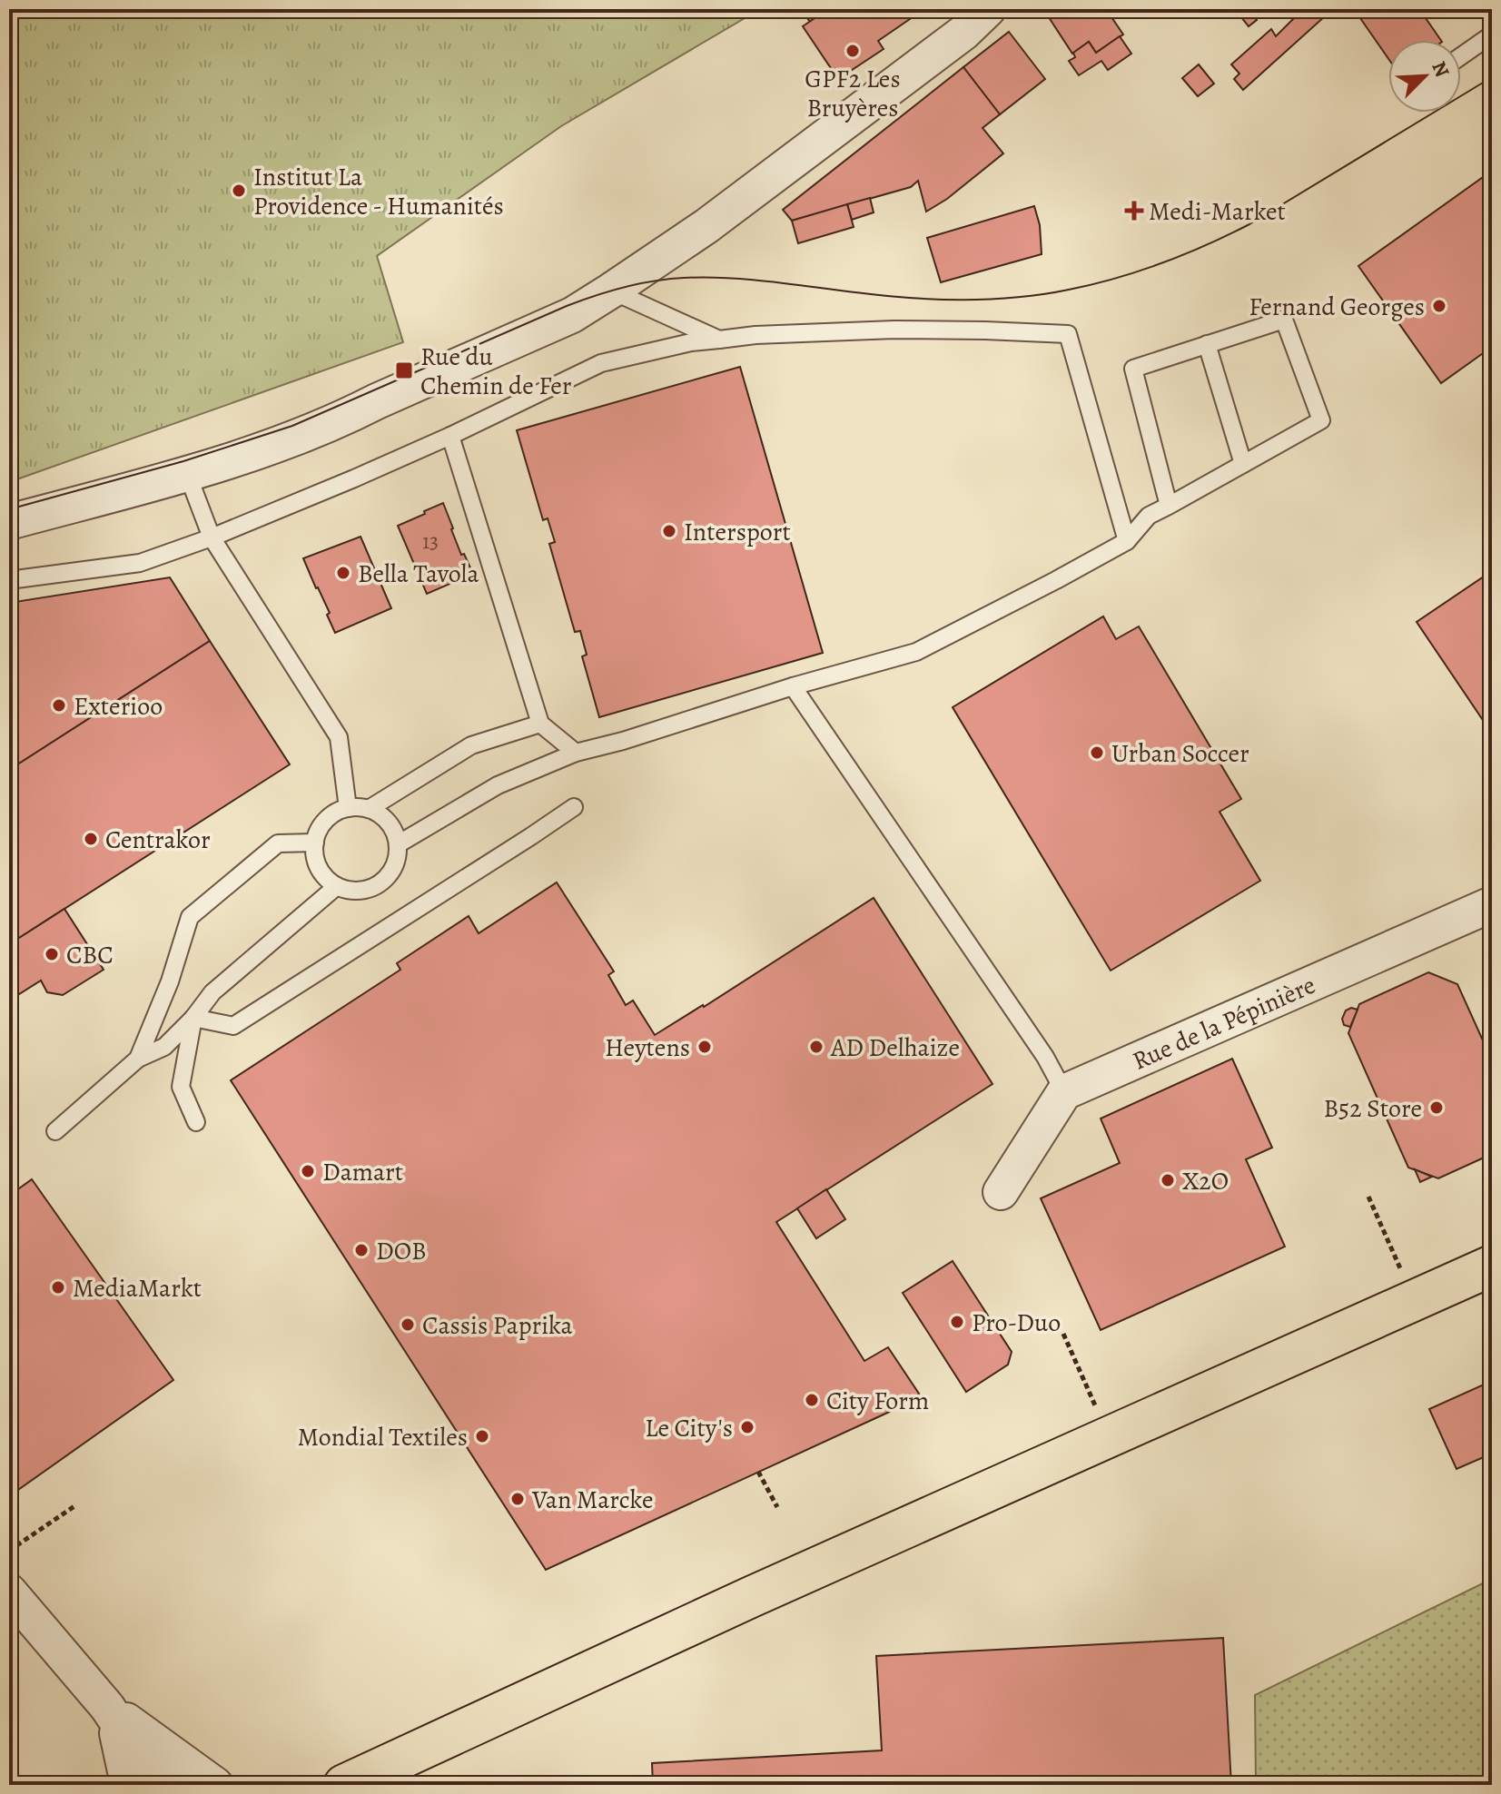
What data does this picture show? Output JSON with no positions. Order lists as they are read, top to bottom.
{
  "streets": {
    "street": ["Rue de la Pépinière"]
  },
  "places": {
    "other": [
      "GPF2 Les Bruyères",
      "Institut La Providence - Humanités",
      "Fernand Georges",
      "Intersport",
      "Bella Tavola",
      "Exterioo",
      "Urban Soccer",
      "Centrakor",
      "CBC",
      "Heytens",
      "AD Delhaize",
      "B52 Store",
      "Damart",
      "X2O",
      "DOB",
      "MediaMarkt",
      "Pro-Duo",
      "Cassis Paprika",
      "City Form",
      "Le City's",
      "Mondial Textiles",
      "Van Marcke"
    ],
    "health": ["Medi-Market"],
    "transit": ["Rue du Chemin de Fer"]
  },
  "house_numbers": ["13"],
  "north": "top right"
}
